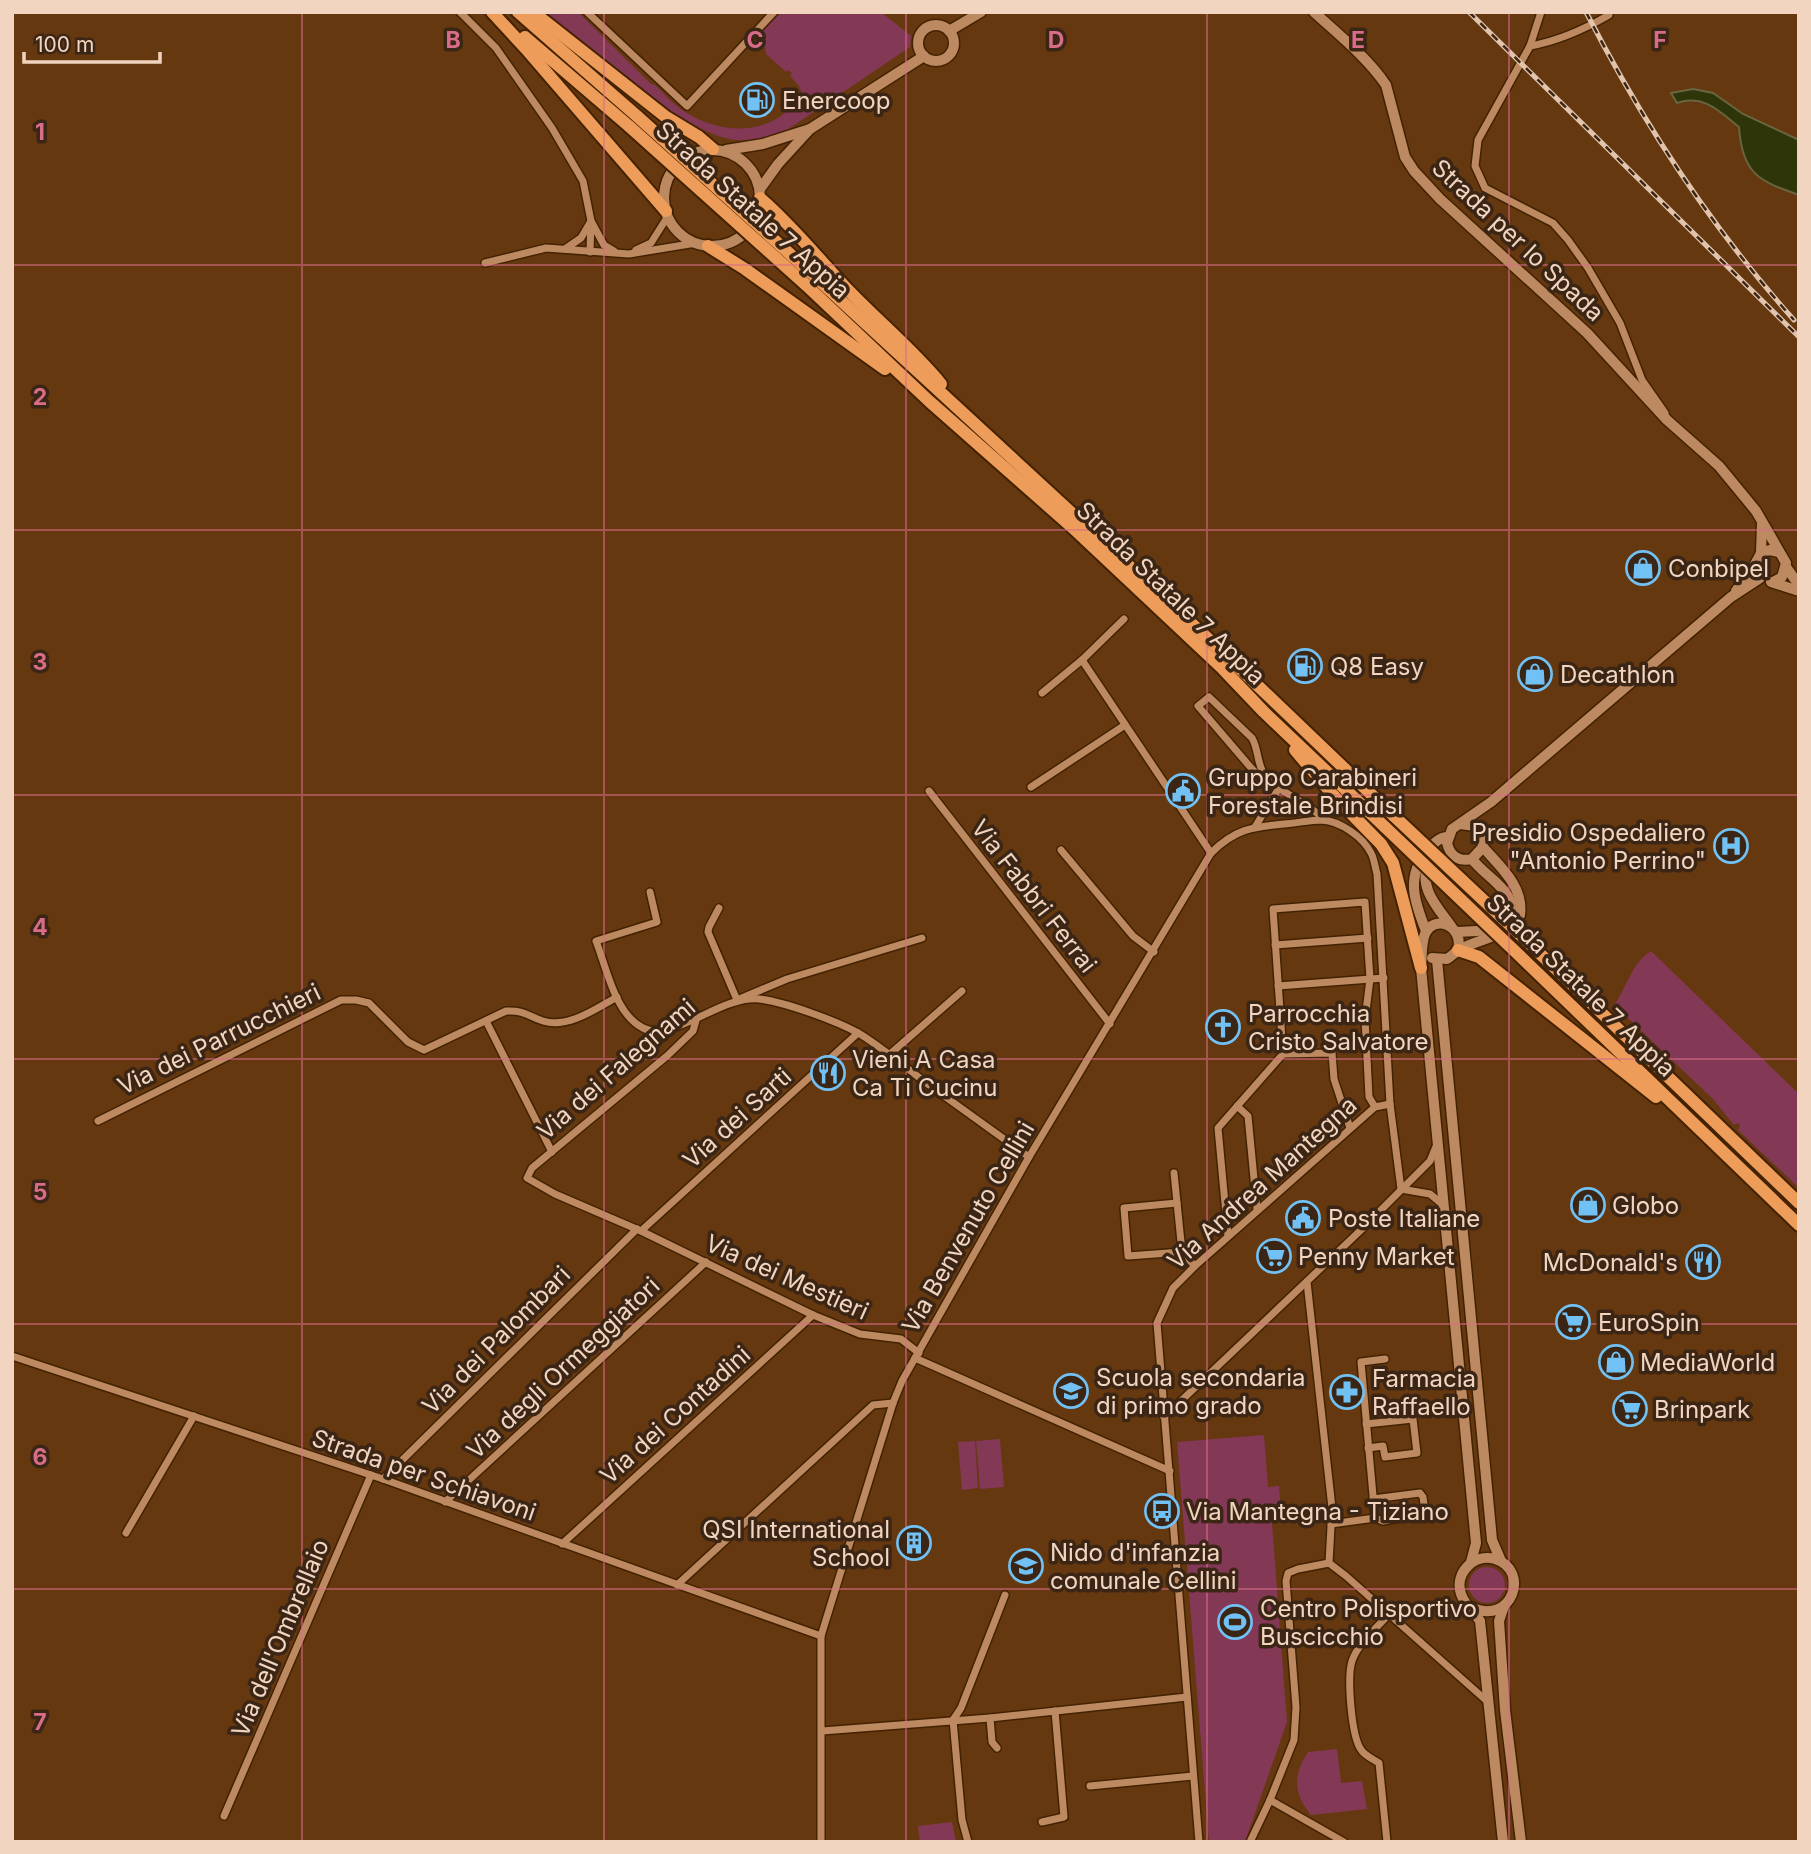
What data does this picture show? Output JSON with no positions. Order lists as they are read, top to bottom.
{
  "streets": {
    "highway": ["Strada Statale 7 Appia"],
    "street": [
      "Strada per lo Spada",
      "Via Fabbri Ferrai",
      "Via dei Parrucchieri",
      "Via dei Falegnami",
      "Via dei Sarti",
      "Via Andrea Mantegna",
      "Via Benvenuto Cellini",
      "Via dei Mestieri",
      "Via dei Palombari",
      "Via degli Ormeggiatori",
      "Via dei Contadini",
      "Strada per Schiavoni",
      "Via dell'Ombrellaio"
    ]
  },
  "crossings": [
    ["Via Fabbri Ferrai", "Via Benvenuto Cellini"],
    ["Via dei Falegnami", "Via dei Sarti"],
    ["Via dei Falegnami", "Via Benvenuto Cellini"],
    ["Via dei Falegnami", "Via dei Mestieri"],
    ["Via dei Falegnami", "Via dei Palombari"],
    ["Via dei Sarti", "Via dei Mestieri"],
    ["Via dei Sarti", "Via dei Palombari"],
    ["Via Andrea Mantegna", "Via dei Mestieri"],
    ["Via Benvenuto Cellini", "Via dei Mestieri"],
    ["Via Benvenuto Cellini", "Strada per Schiavoni"],
    ["Via dei Mestieri", "Via dei Palombari"],
    ["Via dei Mestieri", "Via degli Ormeggiatori"],
    ["Via dei Mestieri", "Via dei Contadini"],
    ["Via dei Palombari", "Strada per Schiavoni"],
    ["Via degli Ormeggiatori", "Strada per Schiavoni"],
    ["Via dei Contadini", "Strada per Schiavoni"],
    ["Strada per Schiavoni", "Via dell'Ombrellaio"]
  ],
  "places": {
    "fuel station": ["Enercoop", "Q8 Easy"],
    "shop": [
      "Conbipel",
      "Decathlon",
      "Globo",
      "MediaWorld"
    ],
    "public building": ["Gruppo Carabineri Forestale Brindisi", "Poste Italiane"],
    "hospital": ["Presidio Ospedaliero \"Antonio Perrino\""],
    "church": ["Parrocchia Cristo Salvatore"],
    "restaurant": ["Vieni A Casa Ca Ti Cucinu", "McDonald's"],
    "supermarket": ["Penny Market", "EuroSpin", "Brinpark"],
    "school or university": ["Scuola secondaria di primo grado", "Nido d'infanzia comunale Cellini"],
    "pharmacy": ["Farmacia Raffaello"],
    "bus stop": ["Via Mantegna - Tiziano"],
    "building": ["QSI International School"],
    "sports": ["Centro Polisportivo Buscicchio"]
  },
  "scale_bar": "100 m",
  "grid": {
    "columns": [
      "B",
      "C",
      "D",
      "E",
      "F"
    ],
    "rows": [
      "1",
      "2",
      "3",
      "4",
      "5",
      "6",
      "7"
    ]
  }
}
